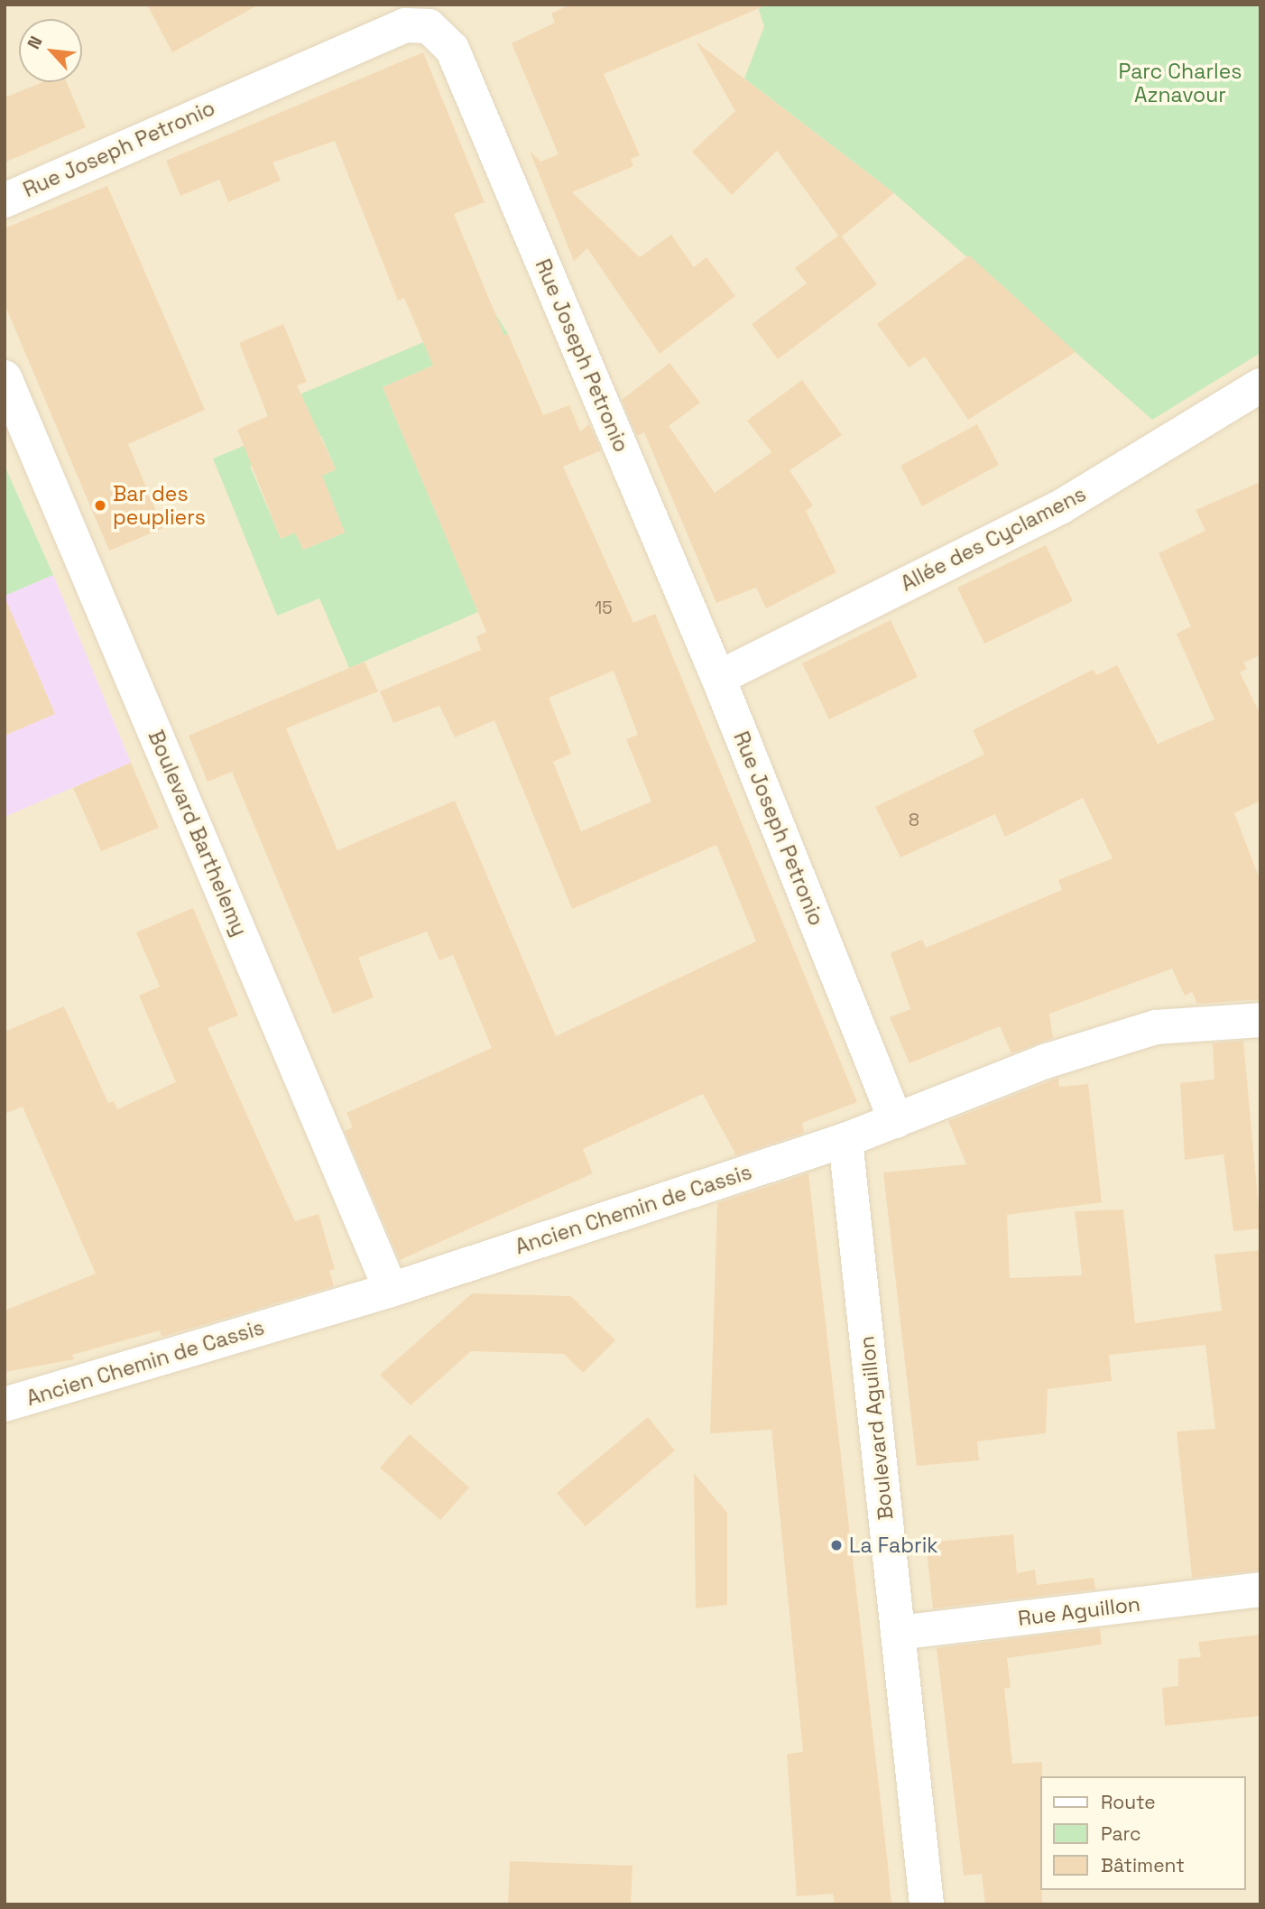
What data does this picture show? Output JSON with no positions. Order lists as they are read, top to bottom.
{
  "streets": {
    "street": [
      "Rue Joseph Petronio",
      "Allée des Cyclamens",
      "Boulevard Barthelemy",
      "Ancien Chemin de Cassis",
      "Boulevard Aguillon",
      "Rue Aguillon"
    ]
  },
  "crossings": [
    ["Rue Joseph Petronio", "Allée des Cyclamens"],
    ["Rue Joseph Petronio", "Ancien Chemin de Cassis"],
    ["Boulevard Barthelemy", "Ancien Chemin de Cassis"],
    ["Ancien Chemin de Cassis", "Boulevard Aguillon"],
    ["Boulevard Aguillon", "Rue Aguillon"]
  ],
  "parks": ["Parc Charles Aznavour"],
  "places": ["Bar des peupliers", "La Fabrik"],
  "house_numbers": ["15", "8"],
  "legend": ["Route", "Parc", "Bâtiment"],
  "north": "top left"
}
